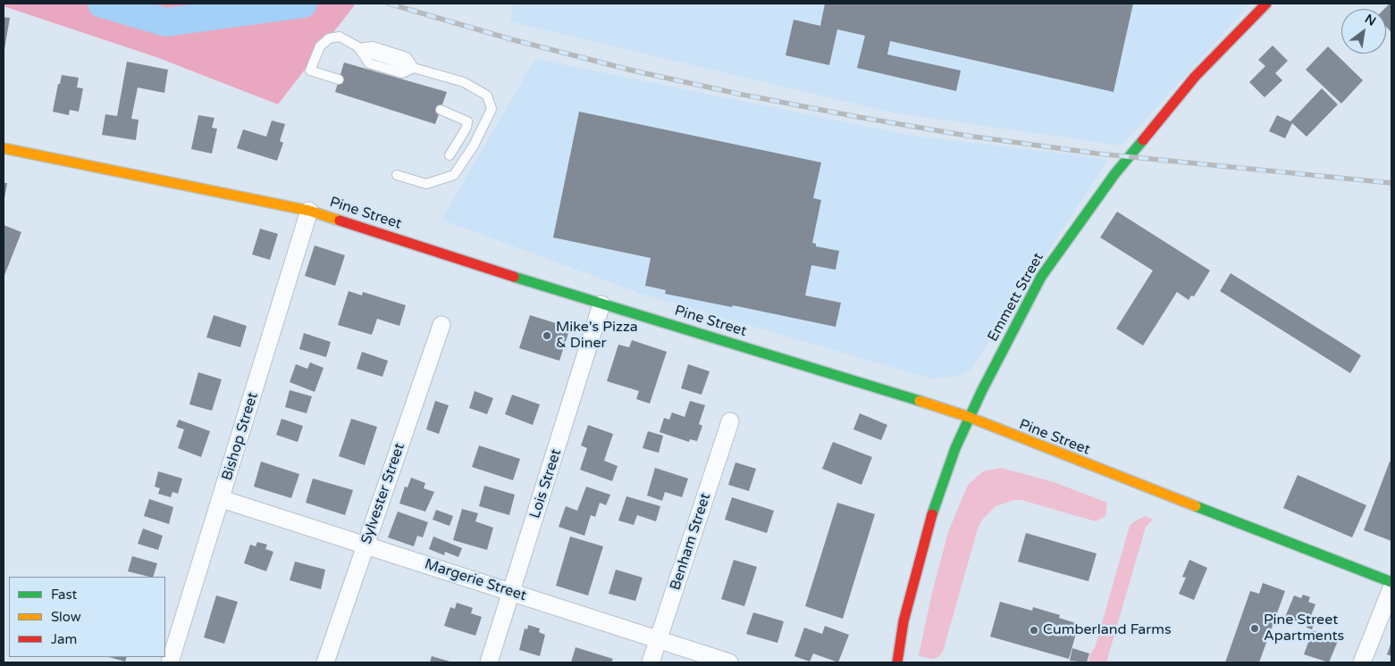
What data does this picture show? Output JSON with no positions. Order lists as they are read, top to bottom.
{
  "streets": {
    "main road": ["Pine Street", "Emmett Street"],
    "street": [
      "Bishop Street",
      "Lois Street",
      "Sylvester Street",
      "Benham Street",
      "Margerie Street"
    ]
  },
  "crossings": [
    ["Pine Street", "Emmett Street"],
    ["Pine Street", "Bishop Street"],
    ["Pine Street", "Lois Street"],
    ["Bishop Street", "Margerie Street"],
    ["Lois Street", "Margerie Street"],
    ["Sylvester Street", "Margerie Street"],
    ["Benham Street", "Margerie Street"]
  ],
  "places": ["Mike's Pizza & Diner", "Pine Street Apartments", "Cumberland Farms"],
  "legend": ["Fast", "Slow", "Jam"],
  "north": "top right"
}
